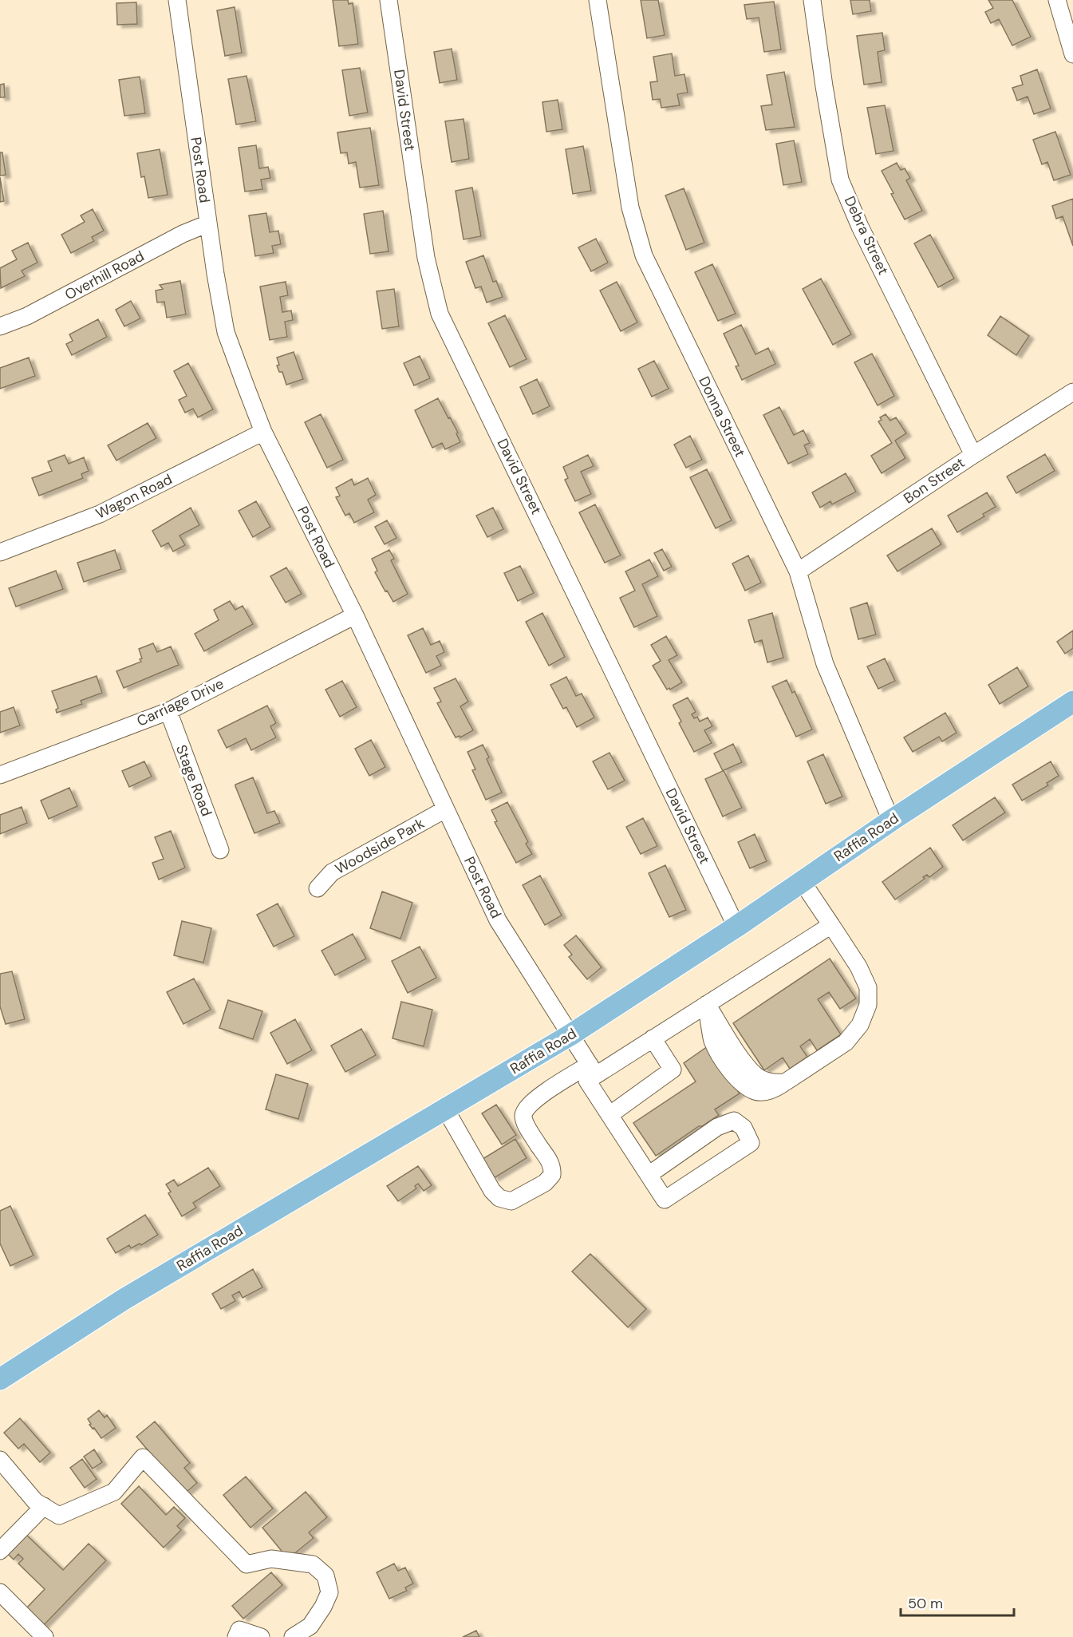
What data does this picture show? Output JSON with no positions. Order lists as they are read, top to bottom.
{
  "streets": {
    "main road": ["Raffia Road"],
    "street": [
      "David Street",
      "Post Road",
      "Debra Street",
      "Overhill Road",
      "Donna Street",
      "Bon Street",
      "Wagon Road",
      "Carriage Drive",
      "Stage Road",
      "Woodside Park"
    ]
  },
  "crossings": [
    ["David Street", "Raffia Road"],
    ["Post Road", "Overhill Road"],
    ["Post Road", "Wagon Road"],
    ["Post Road", "Carriage Drive"],
    ["Post Road", "Raffia Road"],
    ["Post Road", "Woodside Park"],
    ["Debra Street", "Bon Street"],
    ["Donna Street", "Bon Street"],
    ["Donna Street", "Raffia Road"],
    ["Carriage Drive", "Stage Road"]
  ],
  "scale_bar": "50 m"
}
